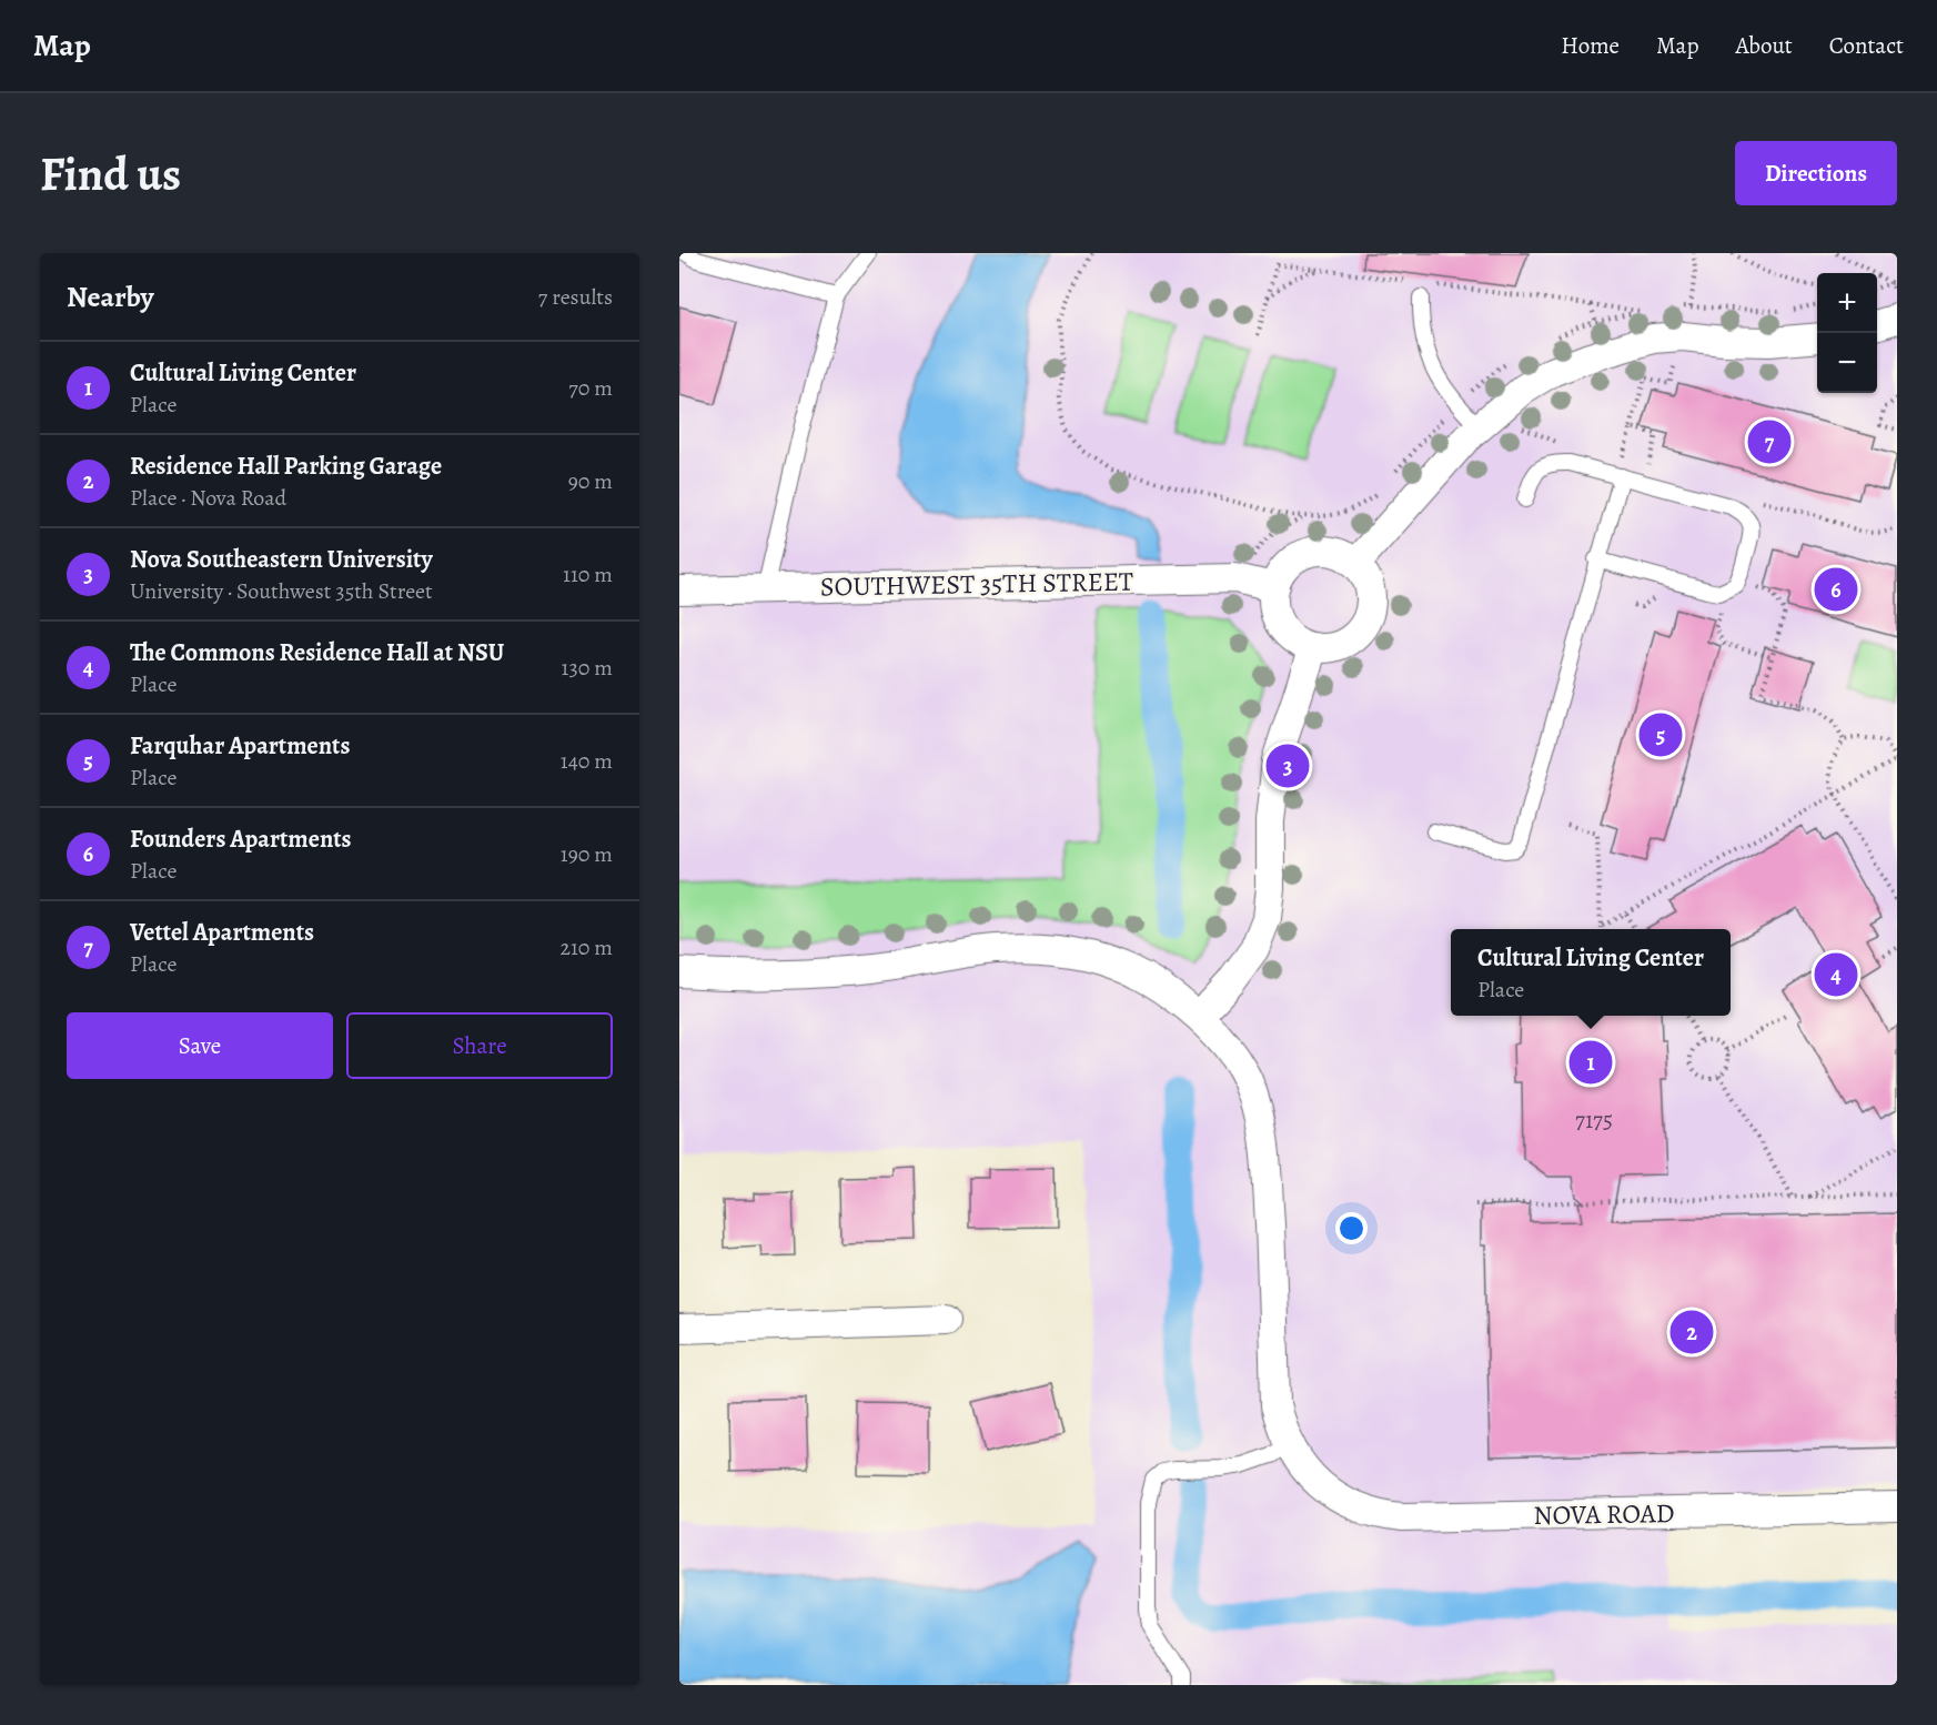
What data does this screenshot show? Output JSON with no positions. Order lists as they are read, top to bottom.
{
  "streets": {
    "street": ["SOUTHWEST 35TH STREET", "NOVA ROAD"]
  },
  "house_numbers": ["7175"],
  "page": {
    "header": "Map",
    "nav": [
      "Home",
      "Map",
      "About",
      "Contact"
    ],
    "buttons": [
      "Directions",
      ["Save", "Share"]
    ],
    "title": "Find us",
    "heading": ["Nearby", "7 results"],
    "map_buttons": ["+", "−"],
    "list": [
      {
        "mark": "1",
        "name": "Cultural Living Center",
        "note": "Place",
        "value": "70 m"
      },
      {
        "mark": "2",
        "name": "Residence Hall Parking Garage",
        "note": "Place · Nova Road",
        "value": "90 m"
      },
      {
        "mark": "3",
        "name": "Nova Southeastern University",
        "note": "University · Southwest 35th Street",
        "value": "110 m"
      },
      {
        "mark": "4",
        "name": "The Commons Residence Hall at NSU",
        "note": "Place",
        "value": "130 m"
      },
      {
        "mark": "5",
        "name": "Farquhar Apartments",
        "note": "Place",
        "value": "140 m"
      },
      {
        "mark": "6",
        "name": "Founders Apartments",
        "note": "Place",
        "value": "190 m"
      },
      {
        "mark": "7",
        "name": "Vettel Apartments",
        "note": "Place",
        "value": "210 m"
      }
    ],
    "pins": [
      "7",
      "6",
      "5",
      "3",
      "4",
      "1",
      "2"
    ],
    "popup": ["Cultural Living Center", "Place"]
  }
}
